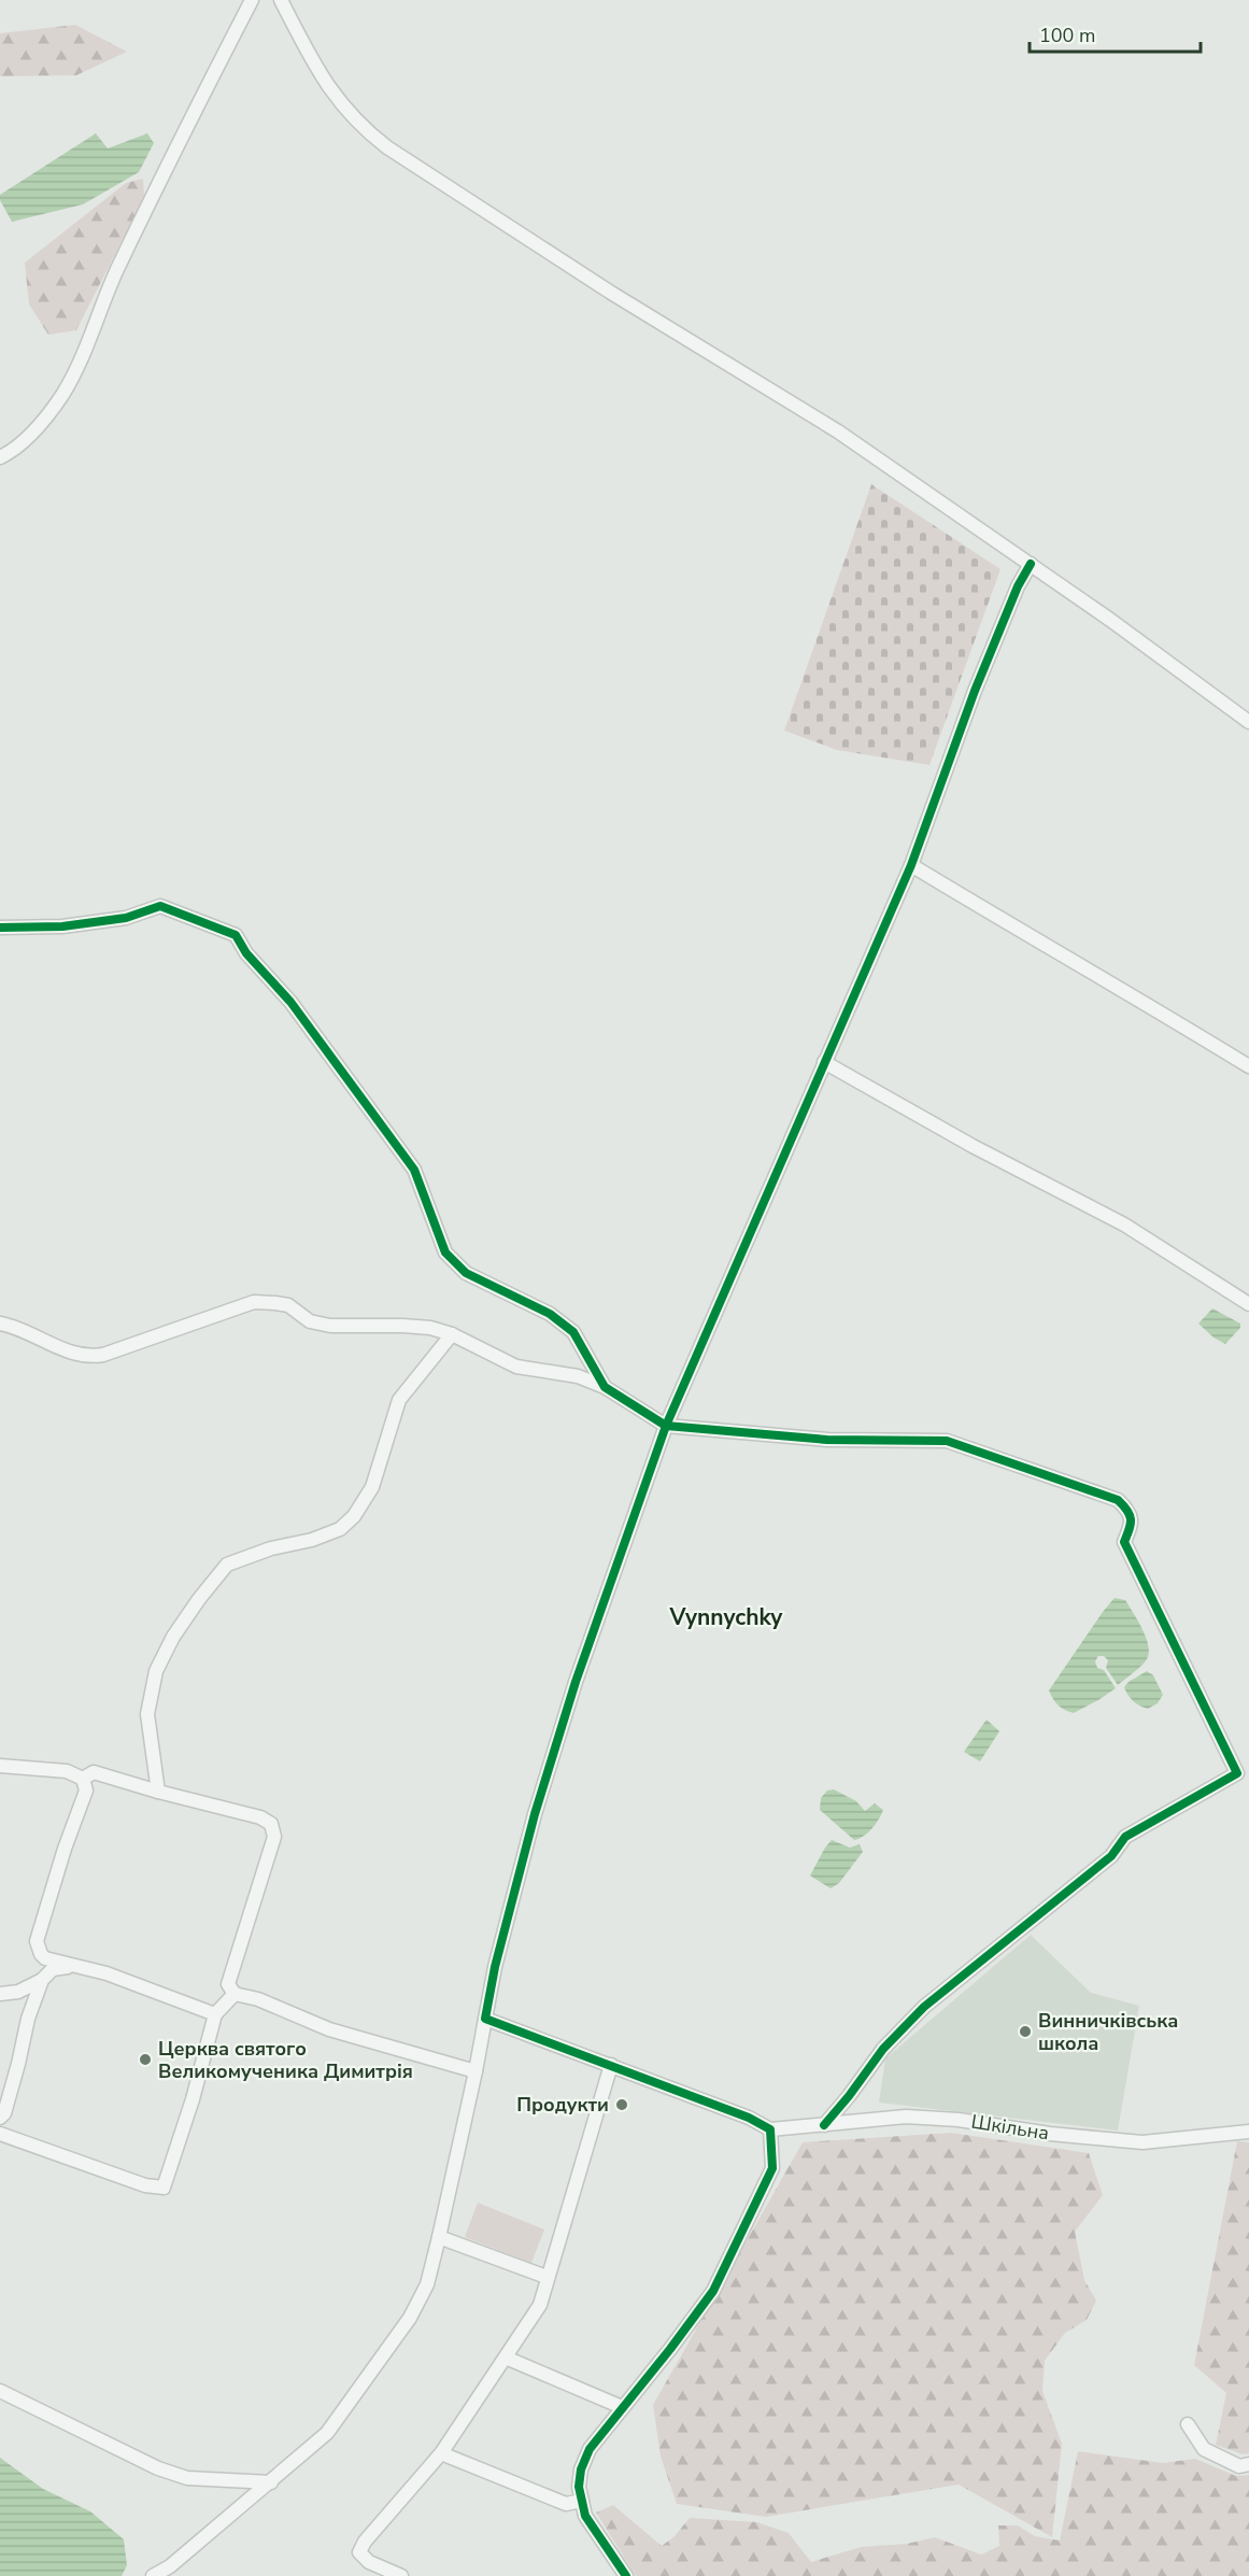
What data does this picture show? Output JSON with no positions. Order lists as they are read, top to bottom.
{
  "streets": {
    "street": ["Шкільна"]
  },
  "districts": ["Vynnychky"],
  "places": ["Винничківська школа", "Церква святого Великомученика Димитрія", "Продукти"],
  "scale_bar": "100 m"
}
